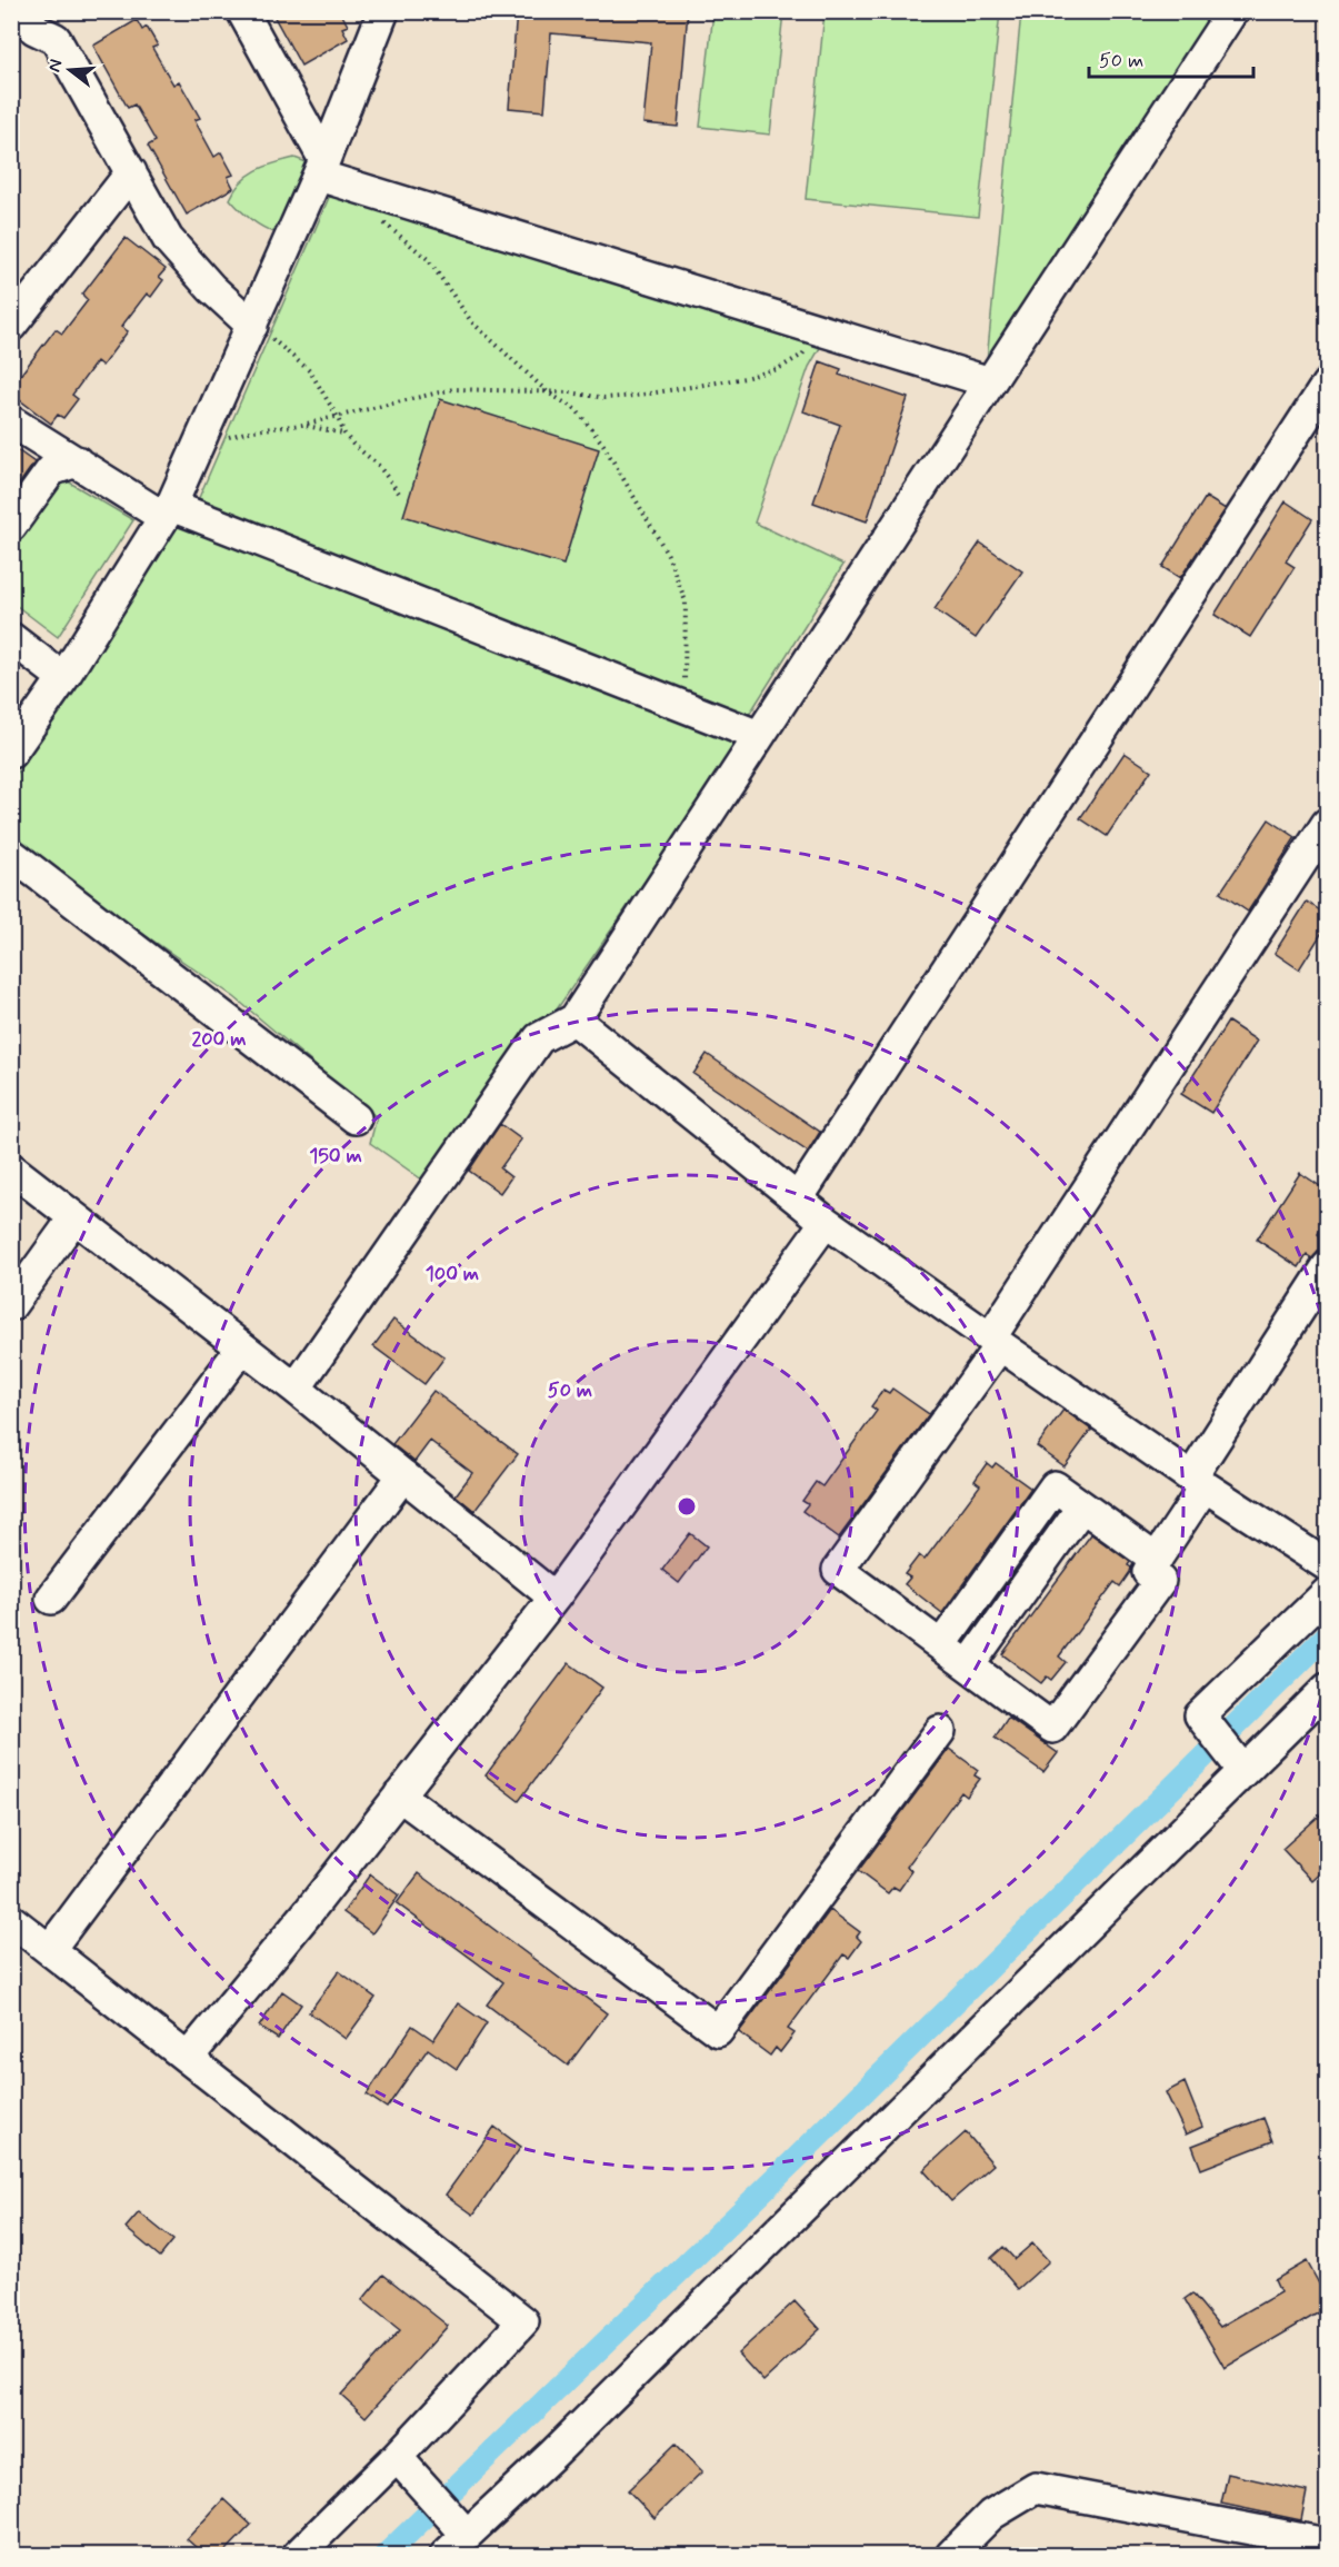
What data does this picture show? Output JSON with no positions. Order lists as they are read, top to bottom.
{
  "scale_bar": "50 m",
  "north": "left",
  "rings": [
    "200 m",
    "150 m",
    "100 m",
    "50 m"
  ]
}
